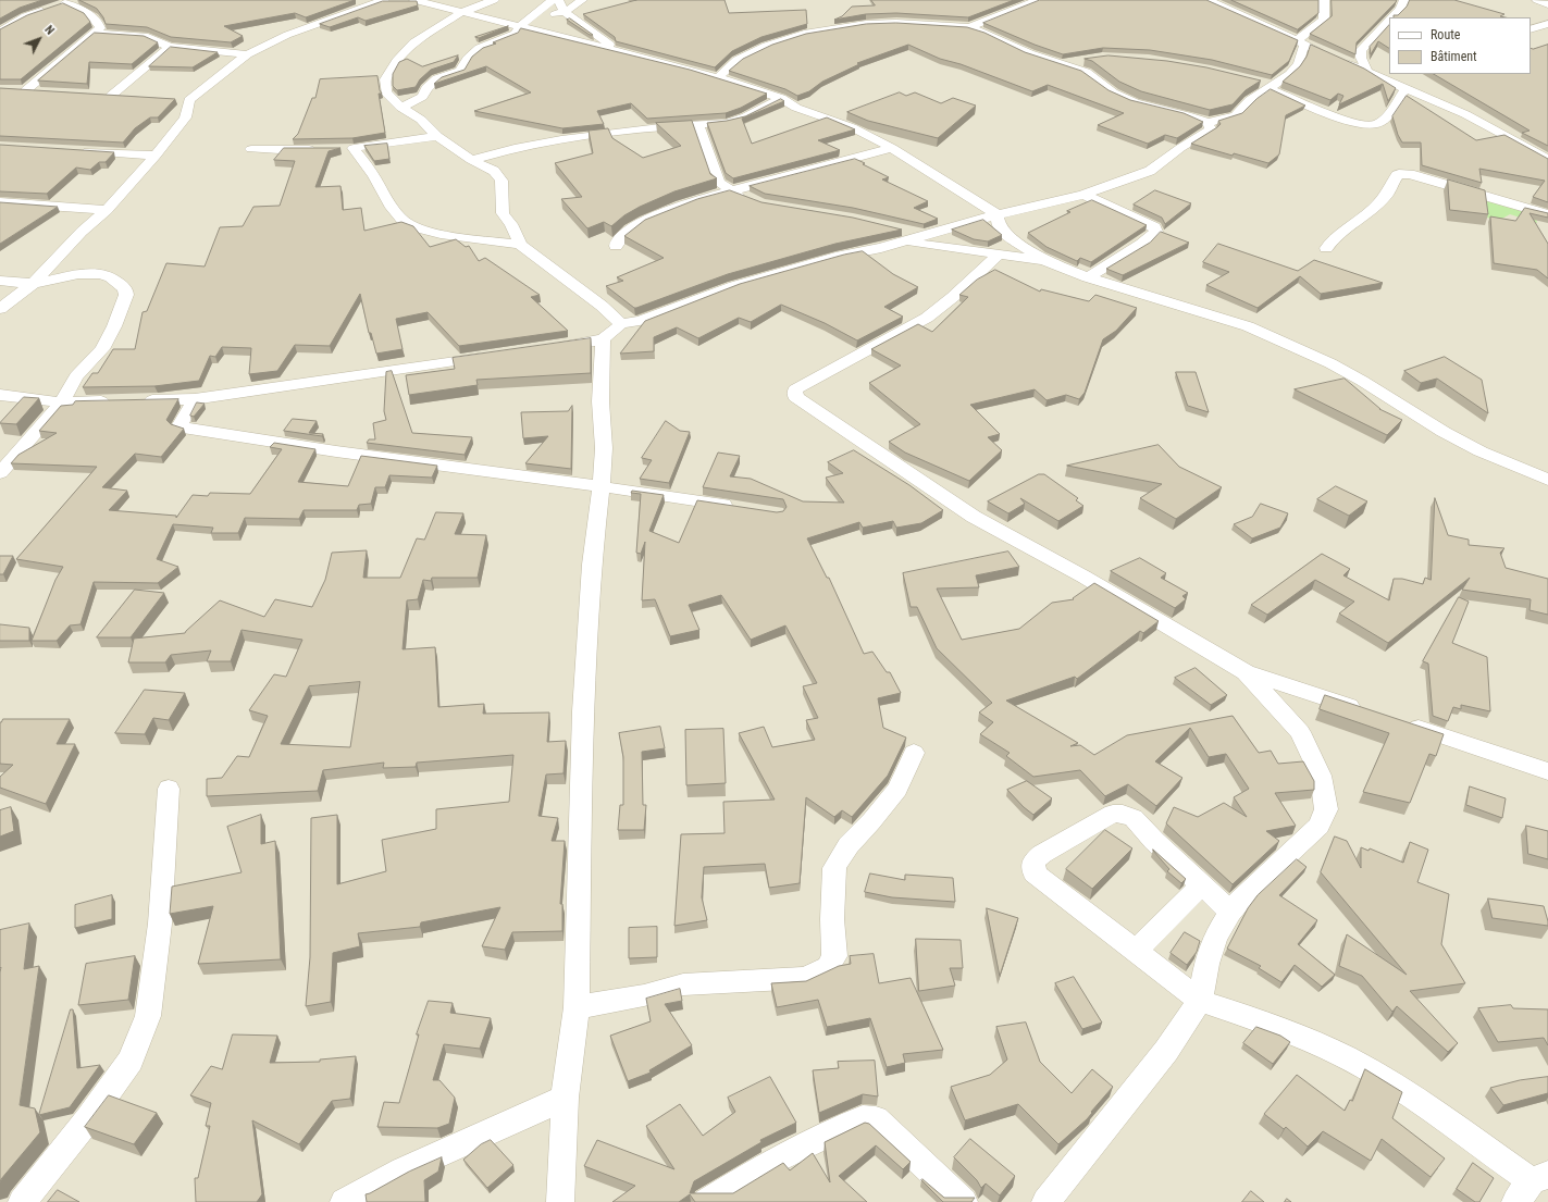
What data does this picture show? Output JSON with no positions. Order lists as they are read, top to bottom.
{
  "legend": ["Route", "Bâtiment"],
  "north": "top right"
}
